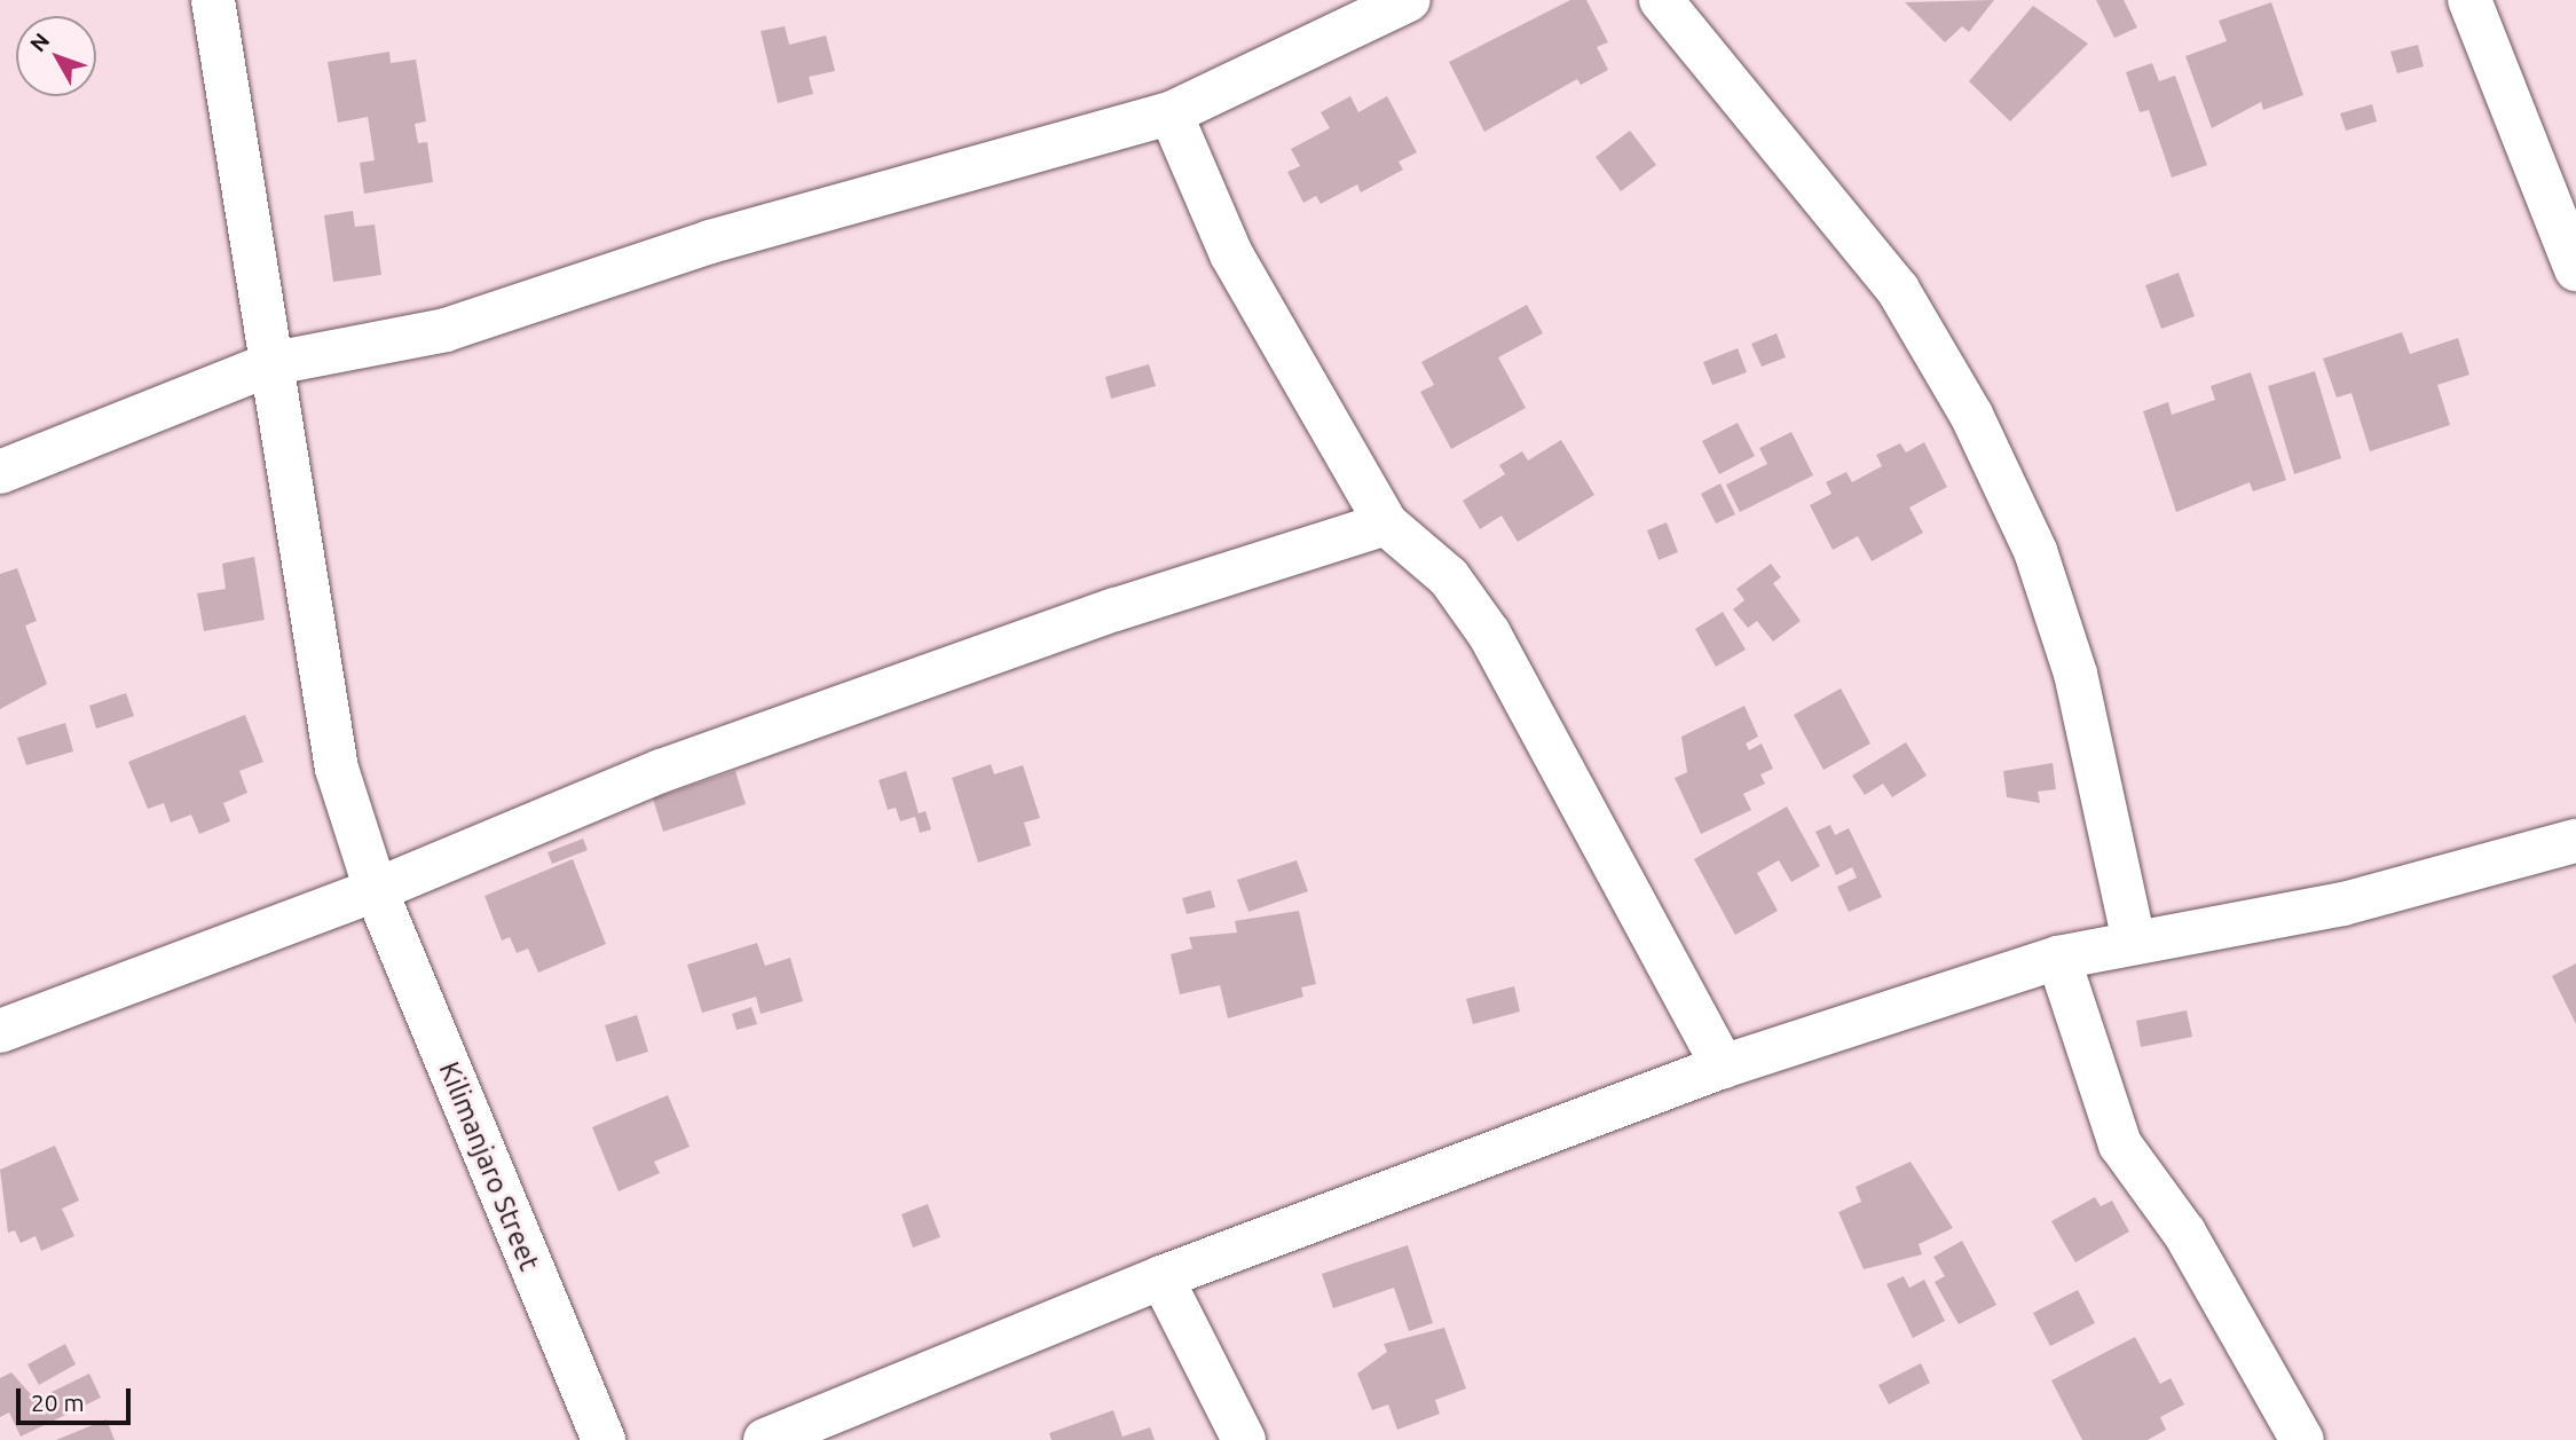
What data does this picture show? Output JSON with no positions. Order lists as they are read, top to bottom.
{
  "streets": {
    "street": ["Kilimanjaro Street"]
  },
  "scale_bar": "20 m",
  "north": "top left"
}
